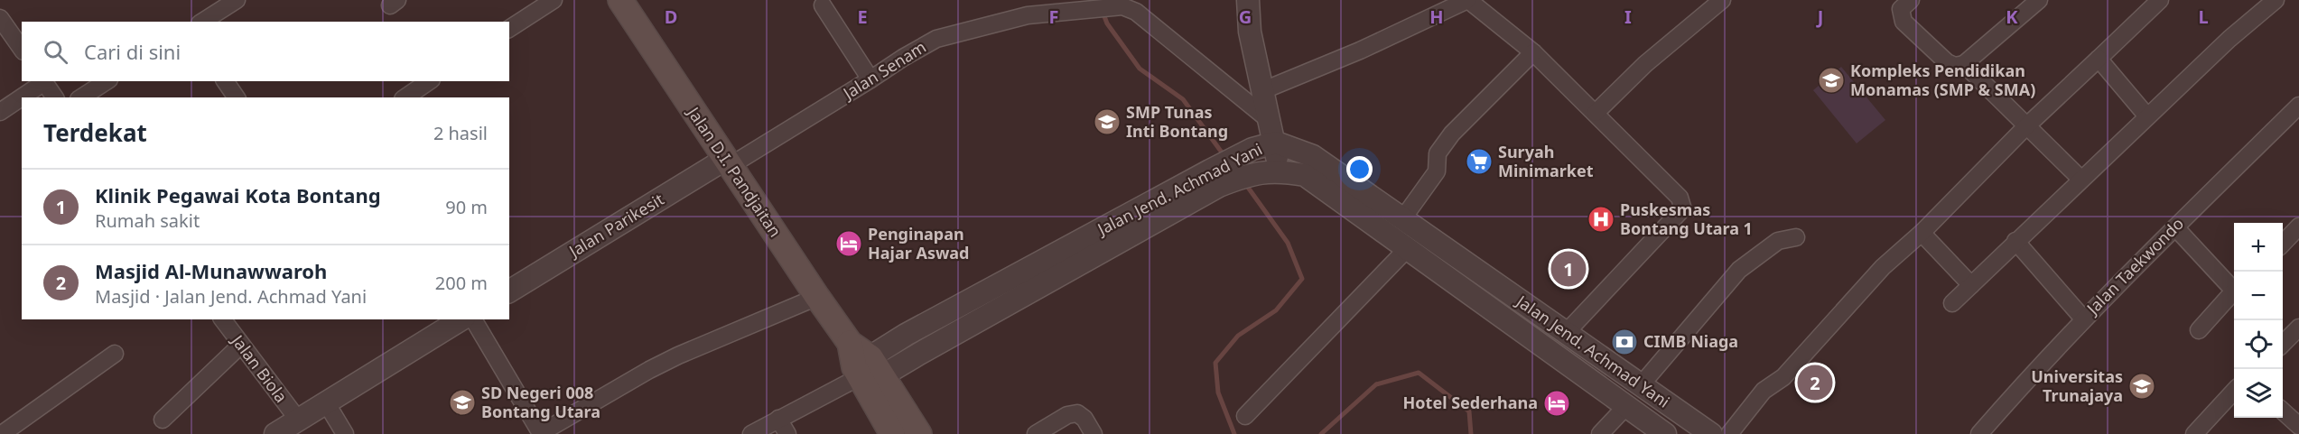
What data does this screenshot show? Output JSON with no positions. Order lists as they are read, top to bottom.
{
  "streets": {
    "main road": ["Jalan D.I. Pandjaitan"],
    "street": [
      "Jalan Senam",
      "Jalan Jend. Achmad Yani",
      "Jalan Parikesit",
      "Jalan Taekwondo",
      "Jalan Biola"
    ]
  },
  "crossings": [
    ["Jalan Senam", "Jalan D.I. Pandjaitan"],
    ["Jalan Senam", "Jalan Parikesit"],
    ["Jalan D.I. Pandjaitan", "Jalan Jend. Achmad Yani"],
    ["Jalan D.I. Pandjaitan", "Jalan Parikesit"]
  ],
  "places": {
    "school or university": [
      "Kompleks Pendidikan Monamas (SMP & SMA)",
      "SMP Tunas Inti Bontang",
      "Universitas Trunajaya",
      "SD Negeri 008 Bontang Utara"
    ],
    "supermarket": ["Suryah Minimarket"],
    "hospital": ["Puskesmas Bontang Utara 1"],
    "hotel": ["Penginapan Hajar Aswad", "Hotel Sederhana"],
    "bank": ["CIMB Niaga"]
  },
  "page": {
    "search": "Cari di sini",
    "heading": ["Terdekat", "2 hasil"],
    "list": [
      {
        "mark": "1",
        "name": "Klinik Pegawai Kota Bontang",
        "note": "Rumah sakit",
        "value": "90 m"
      },
      {
        "mark": "2",
        "name": "Masjid Al-Munawwaroh",
        "note": "Masjid · Jalan Jend. Achmad Yani",
        "value": "200 m"
      }
    ],
    "map_buttons": ["+", "−"],
    "pins": ["1", "2"]
  },
  "grid": {
    "columns": [
      "D",
      "E",
      "F",
      "G",
      "H",
      "I",
      "J",
      "K",
      "L"
    ]
  }
}
